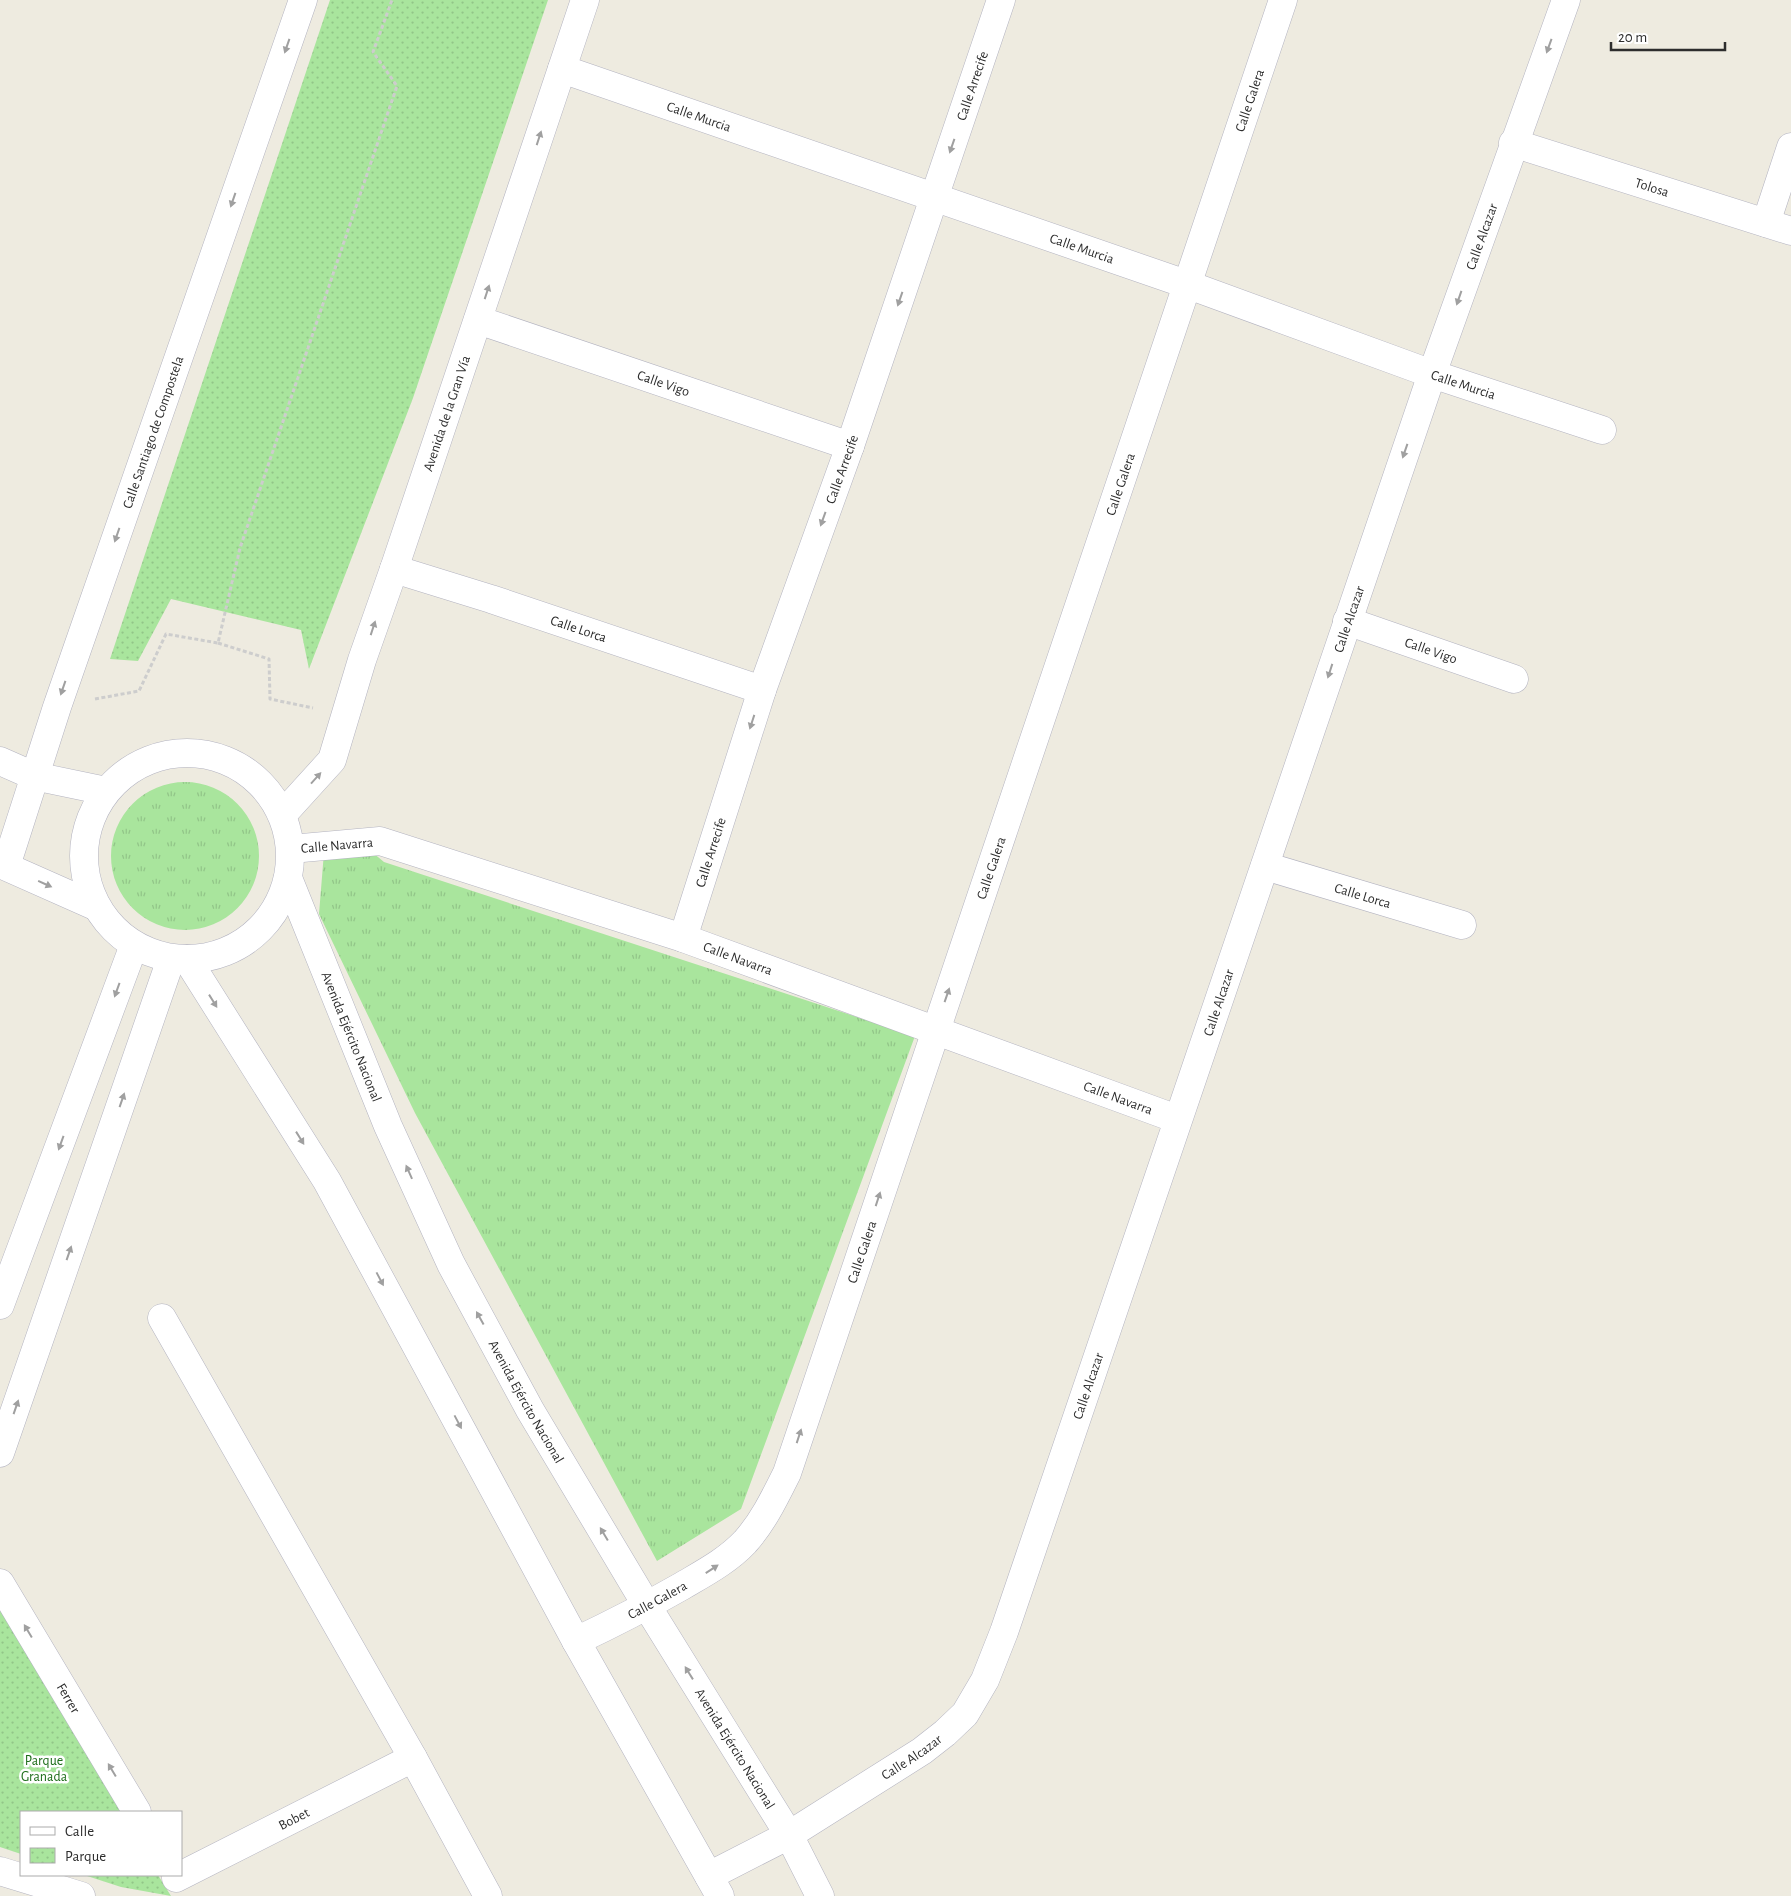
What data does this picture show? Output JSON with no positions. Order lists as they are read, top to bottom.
{
  "streets": {
    "street": [
      "Calle Arrecife",
      "Calle Galera",
      "Calle Murcia",
      "Tolosa",
      "Calle Alcazar",
      "Calle Vigo",
      "Avenida de la Gran Vía",
      "Calle Santiago de Compostela",
      "Calle Lorca",
      "Calle Navarra",
      "Avenida Ejército Nacional",
      "Ferrer",
      "Bobet"
    ]
  },
  "crossings": [
    ["Calle Arrecife", "Calle Murcia"],
    ["Calle Arrecife", "Calle Vigo"],
    ["Calle Arrecife", "Calle Lorca"],
    ["Calle Arrecife", "Calle Navarra"],
    ["Calle Galera", "Calle Murcia"],
    ["Calle Galera", "Calle Navarra"],
    ["Calle Galera", "Avenida Ejército Nacional"],
    ["Calle Murcia", "Calle Alcazar"],
    ["Calle Murcia", "Avenida de la Gran Vía"],
    ["Tolosa", "Calle Alcazar"],
    ["Calle Alcazar", "Calle Vigo"],
    ["Calle Alcazar", "Calle Lorca"],
    ["Calle Alcazar", "Calle Navarra"],
    ["Calle Alcazar", "Avenida Ejército Nacional"],
    ["Calle Vigo", "Avenida de la Gran Vía"],
    ["Avenida de la Gran Vía", "Calle Lorca"]
  ],
  "one_way": [
    "Calle Arrecife",
    "Calle Galera",
    "Calle Alcazar",
    "Avenida de la Gran Vía",
    "Calle Santiago de Compostela",
    "Ferrer"
  ],
  "parks": ["Parque Granada"],
  "legend": ["Calle", "Parque"],
  "scale_bar": "20 m"
}
